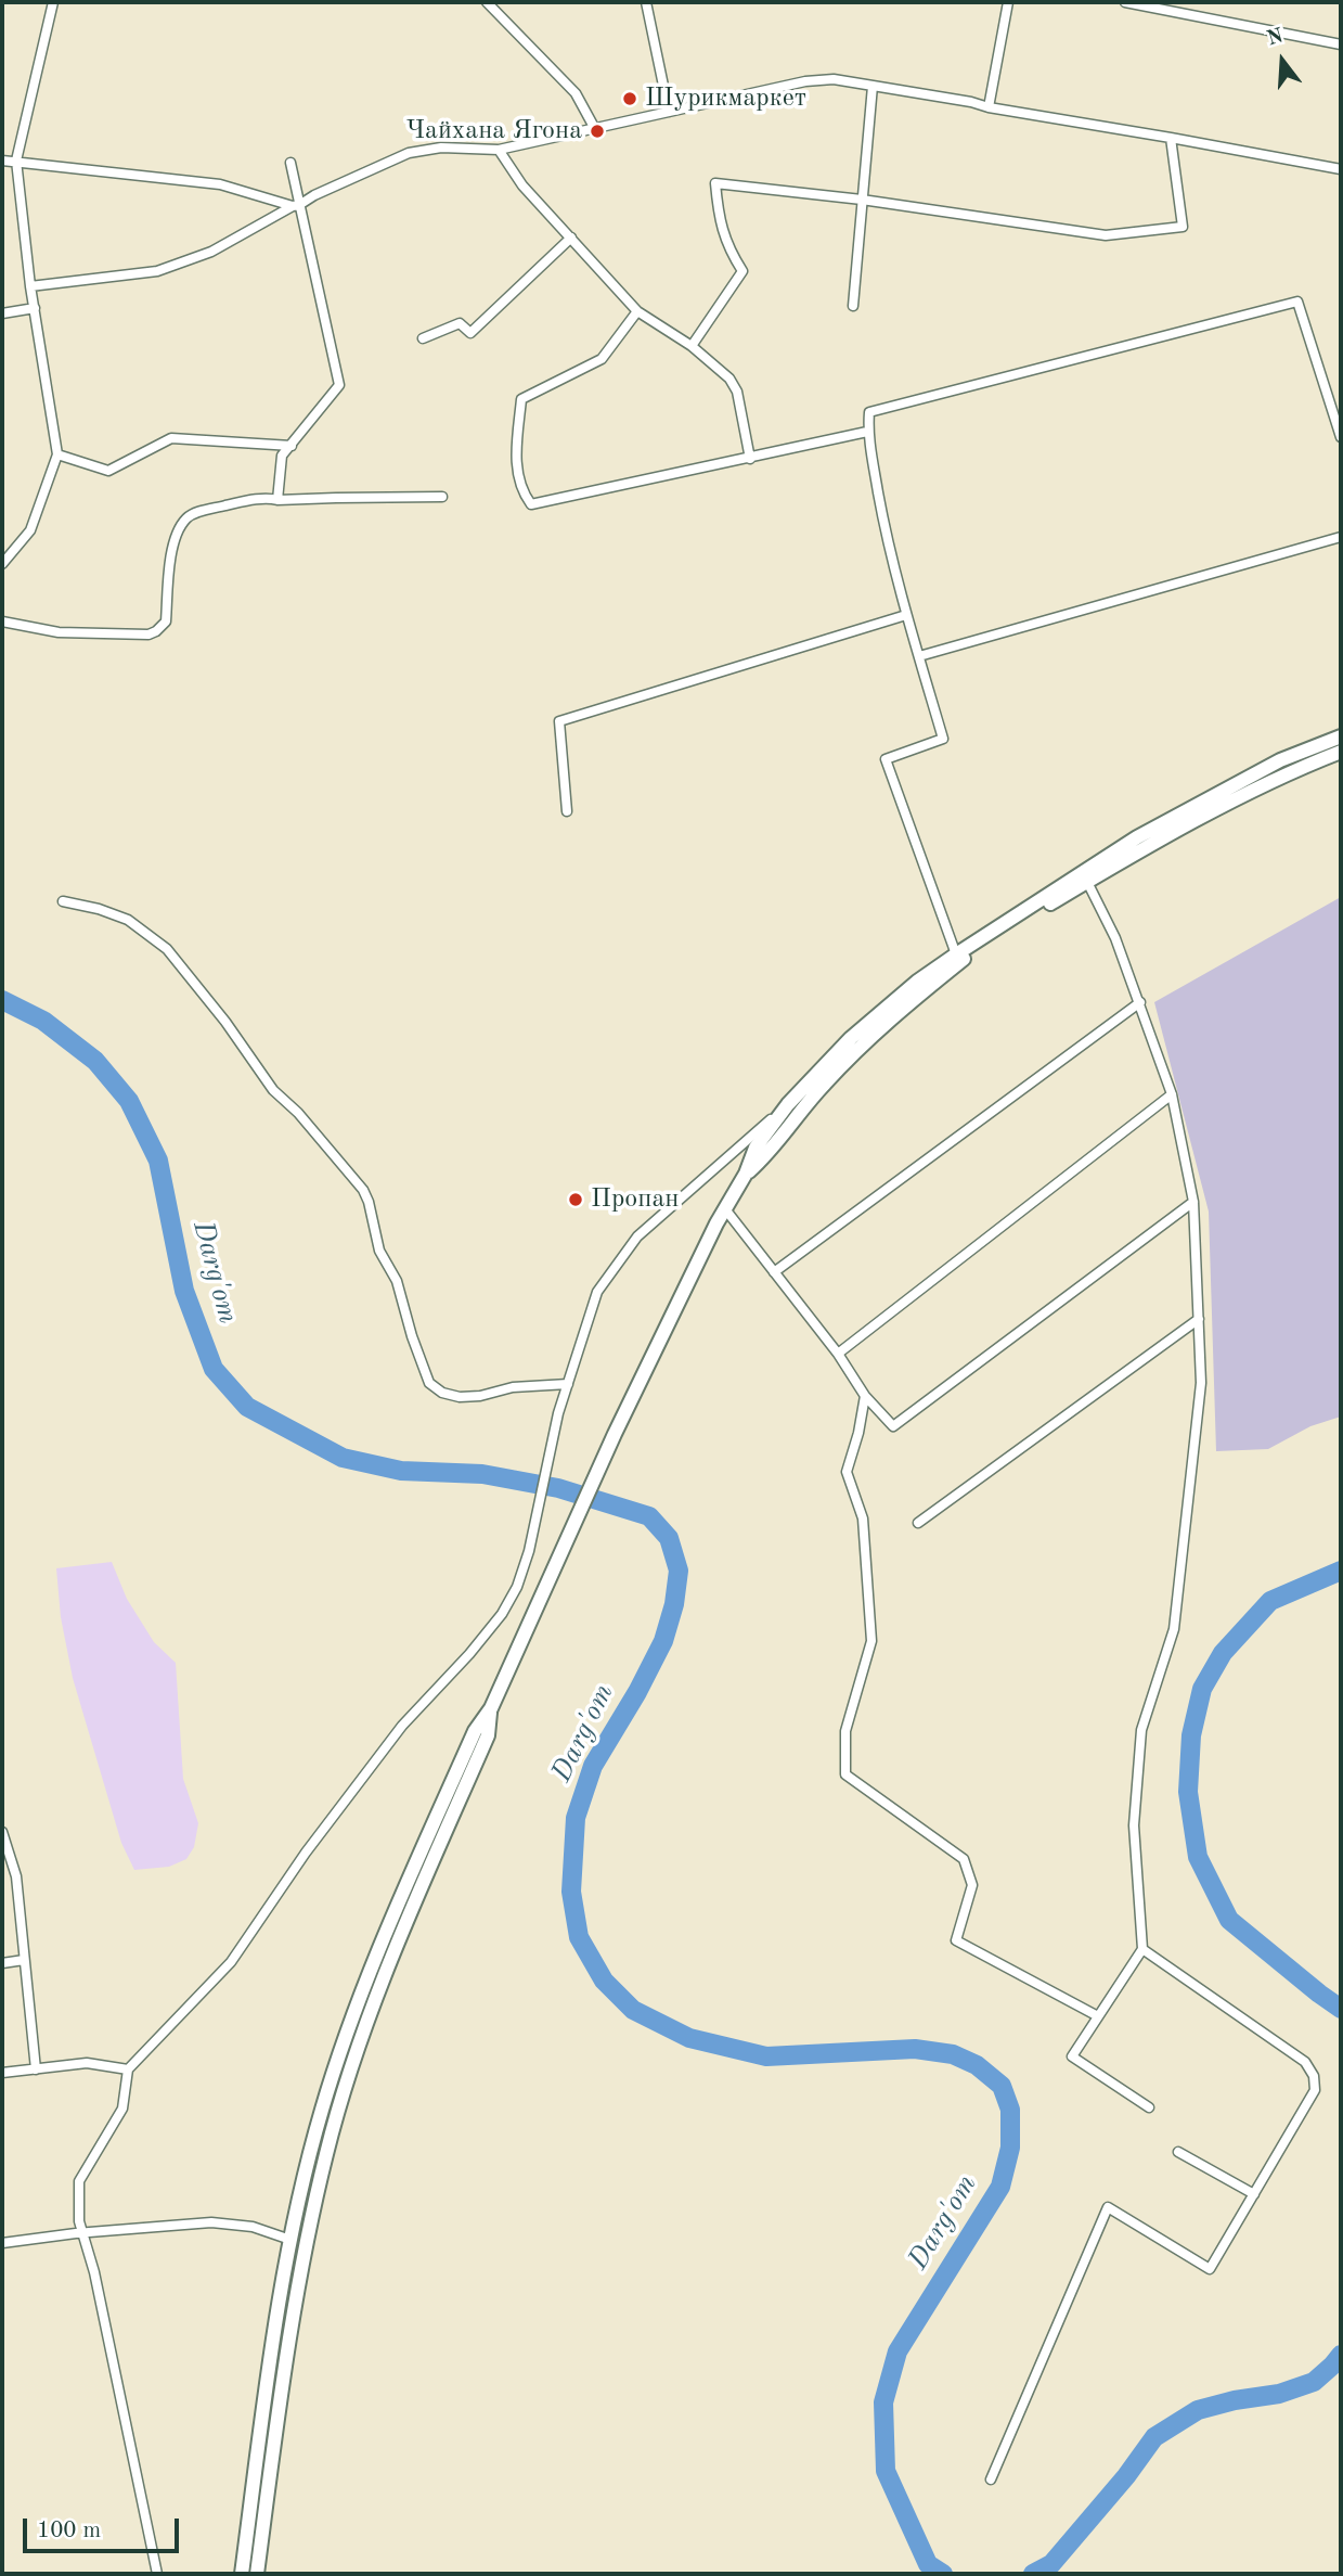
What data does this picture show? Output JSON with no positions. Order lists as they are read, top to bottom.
{
  "water": ["Darg'om"],
  "places": ["Шурикмаркет", "Чайхана Ягона", "Пропан"],
  "scale_bar": "100 m",
  "north": "top"
}
